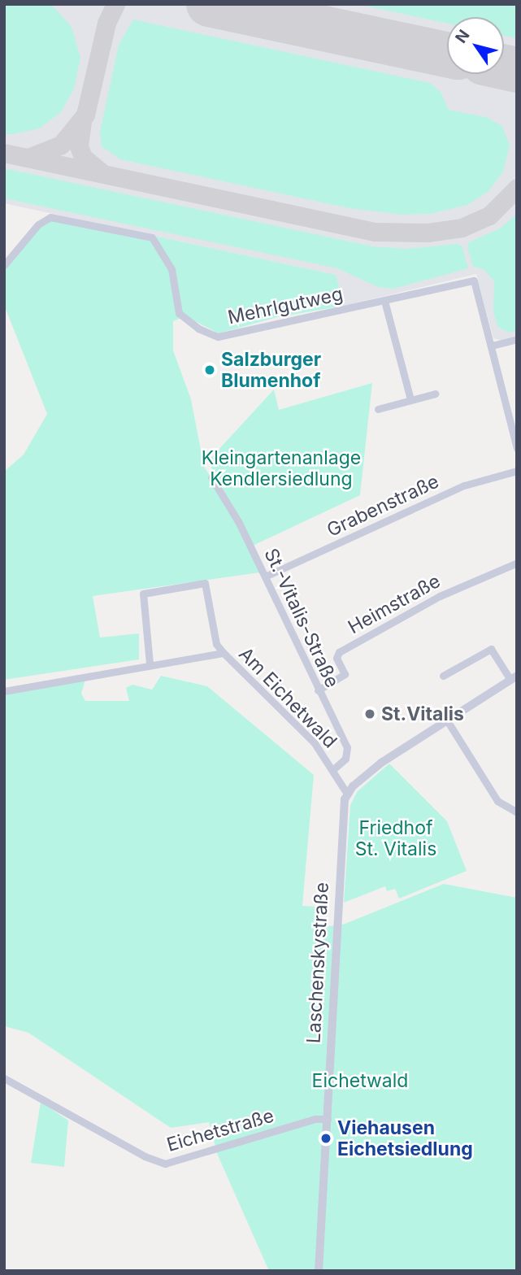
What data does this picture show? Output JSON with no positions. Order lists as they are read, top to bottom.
{
  "streets": {
    "street": [
      "Mehrlgutweg",
      "Grabenstraße",
      "Heimstraße",
      "St.-Vitalis-Straße",
      "Am Eichetwald",
      "Laschenskystraße",
      "Eichetstraße"
    ]
  },
  "crossings": [
    ["Grabenstraße", "St.-Vitalis-Straße"],
    ["Heimstraße", "St.-Vitalis-Straße"],
    ["St.-Vitalis-Straße", "Am Eichetwald"],
    ["Am Eichetwald", "Laschenskystraße"],
    ["Laschenskystraße", "Eichetstraße"]
  ],
  "parks": ["Kleingartenanlage Kendlersiedlung", "Friedhof St. Vitalis", "Eichetwald"],
  "places": ["Salzburger Blumenhof", "St.Vitalis", "Viehausen Eichetsiedlung"],
  "north": "top left"
}
